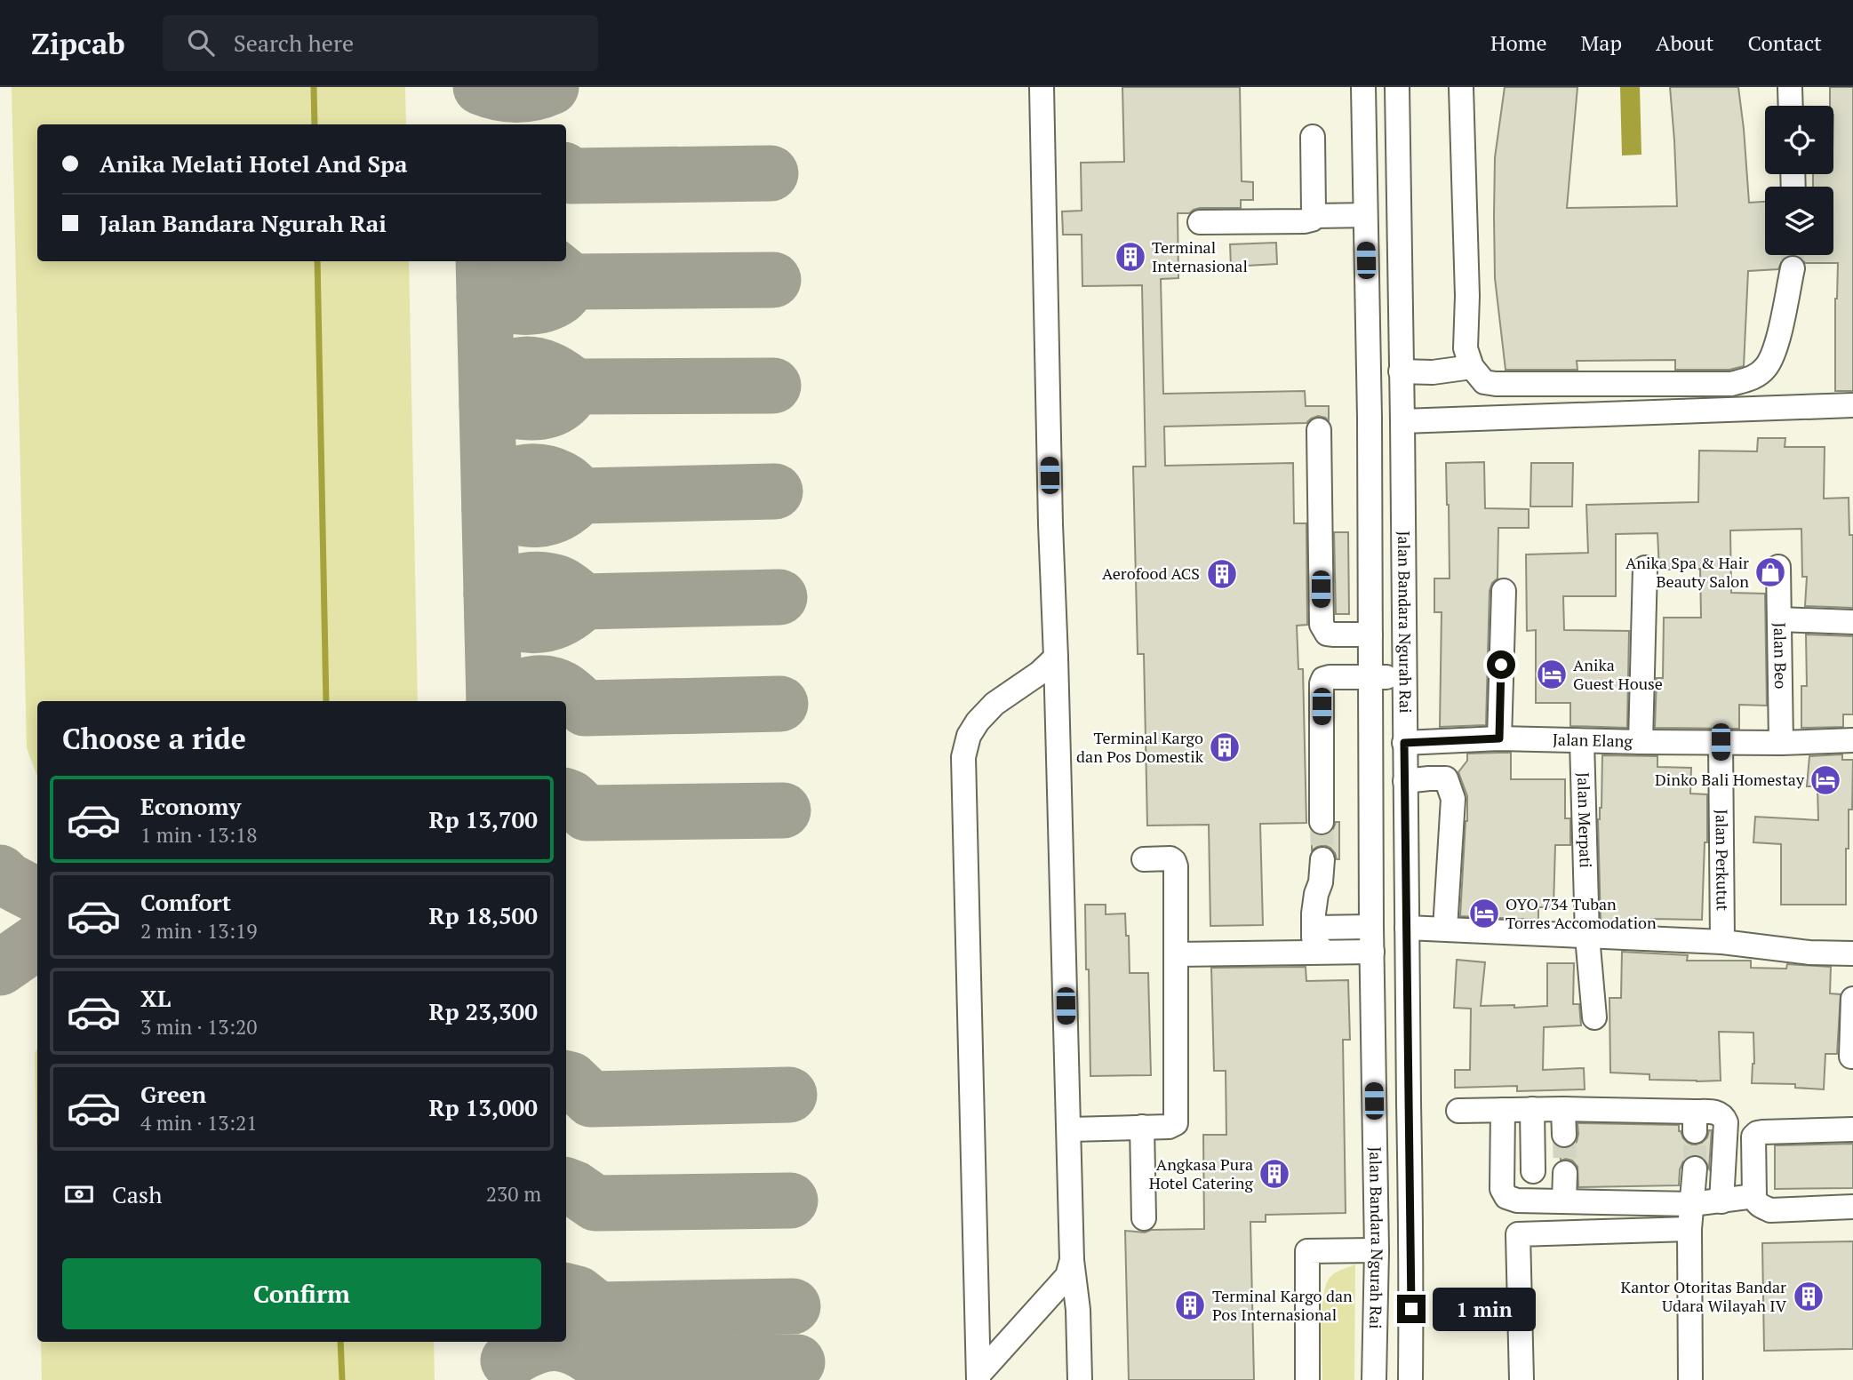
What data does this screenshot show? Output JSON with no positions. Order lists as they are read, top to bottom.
{
  "streets": {
    "street": [
      "Jalan Bandara Ngurah Rai",
      "Jalan Beo",
      "Jalan Elang",
      "Jalan Merpati",
      "Jalan Perkutut"
    ]
  },
  "crossings": [
    ["Jalan Bandara Ngurah Rai", "Jalan Elang"],
    ["Jalan Beo", "Jalan Elang"],
    ["Jalan Elang", "Jalan Merpati"],
    ["Jalan Elang", "Jalan Perkutut"]
  ],
  "places": {
    "building": [
      "Terminal Internasional",
      "Aerofood ACS",
      "Terminal Kargo dan Pos Domestik",
      "Angkasa Pura Hotel Catering",
      "Kantor Otoritas Bandar Udara Wilayah IV",
      "Terminal Kargo dan Pos Internasional"
    ],
    "shop": ["Anika Spa & Hair Beauty Salon"],
    "hotel": ["Anika Guest House", "Dinko Bali Homestay", "OYO 734 Tuban Torres Accomodation"]
  },
  "page": {
    "header": "Zipcab",
    "search": "Search here",
    "nav": [
      "Home",
      "Map",
      "About",
      "Contact"
    ],
    "banner": ["Anika Melati Hotel And Spa", "Jalan Bandara Ngurah Rai"],
    "heading": "Choose a ride",
    "list": [
      {
        "name": "Economy",
        "note": "1 min · 13:18",
        "value": "Rp 13,700"
      },
      {
        "name": "Comfort",
        "note": "2 min · 13:19",
        "value": "Rp 18,500"
      },
      {
        "name": "XL",
        "note": "3 min · 13:20",
        "value": "Rp 23,300"
      },
      {
        "name": "Green",
        "note": "4 min · 13:21",
        "value": "Rp 13,000"
      }
    ],
    "pay": ["Cash", "230 m"],
    "buttons": "Confirm",
    "bubble": "1 min"
  }
}
